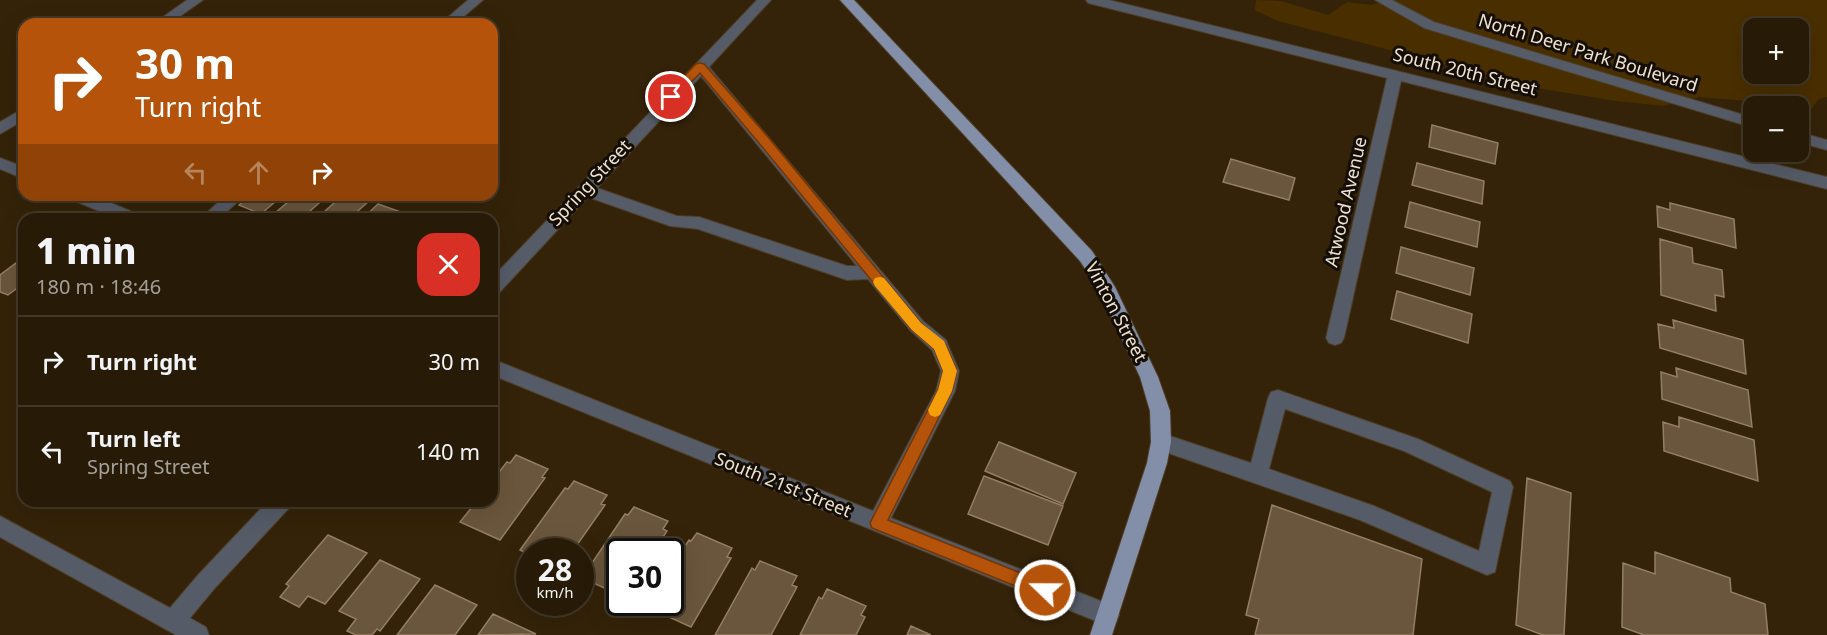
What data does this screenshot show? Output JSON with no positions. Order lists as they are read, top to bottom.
{
  "streets": {
    "main road": ["Vinton Street"],
    "street": [
      "North Deer Park Boulevard",
      "South 20th Street",
      "Spring Street",
      "Atwood Avenue",
      "South 21st Street"
    ]
  },
  "crossings": [
    ["South 20th Street", "Atwood Avenue"],
    ["Vinton Street", "South 21st Street"]
  ],
  "page": {
    "map_buttons": ["+", "−"],
    "turn": ["30 m", "Turn right"],
    "heading": ["1 min", "180 m · 18:46"],
    "list": [
      {
        "name": "Turn right",
        "value": "30 m"
      },
      {
        "name": "Turn left",
        "note": "Spring Street",
        "value": "140 m"
      }
    ],
    "speed": "28 km/h",
    "limit": "30"
  }
}
